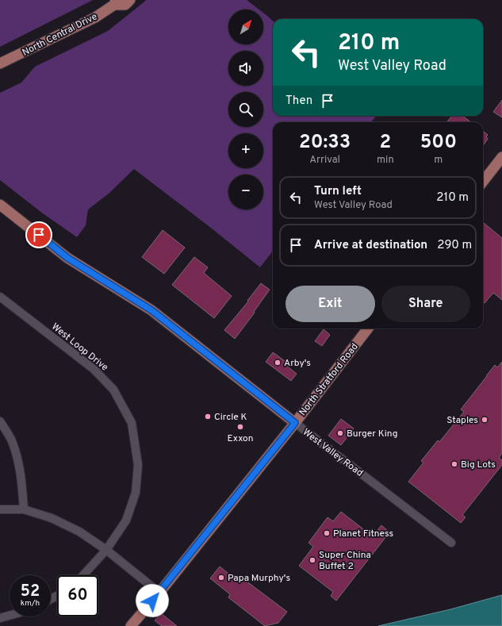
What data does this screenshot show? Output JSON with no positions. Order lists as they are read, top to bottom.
{
  "streets": {
    "main road": ["North Central Drive", "North Stratford Road", "West Valley Road"],
    "street": ["West Loop Drive"]
  },
  "crossings": [
    ["North Stratford Road", "West Valley Road"]
  ],
  "places": [
    "Arby's",
    "Circle K",
    "Staples",
    "Exxon",
    "Burger King",
    "Big Lots",
    "Planet Fitness",
    "Super China Buffet 2",
    "Papa Murphy's"
  ],
  "north": "top right",
  "page": {
    "map_buttons": ["+", "−"],
    "turn": ["210 m", "West Valley Road"],
    "then": "Then",
    "eta": [
      "20:33",
      "Arrival",
      "2",
      "min",
      "500",
      "m"
    ],
    "list": [
      {
        "name": "Turn left",
        "note": "West Valley Road",
        "value": "210 m"
      },
      {
        "name": "Arrive at destination",
        "value": "290 m"
      }
    ],
    "buttons": ["Exit", "Share"],
    "speed": "52 km/h",
    "limit": "60"
  }
}
